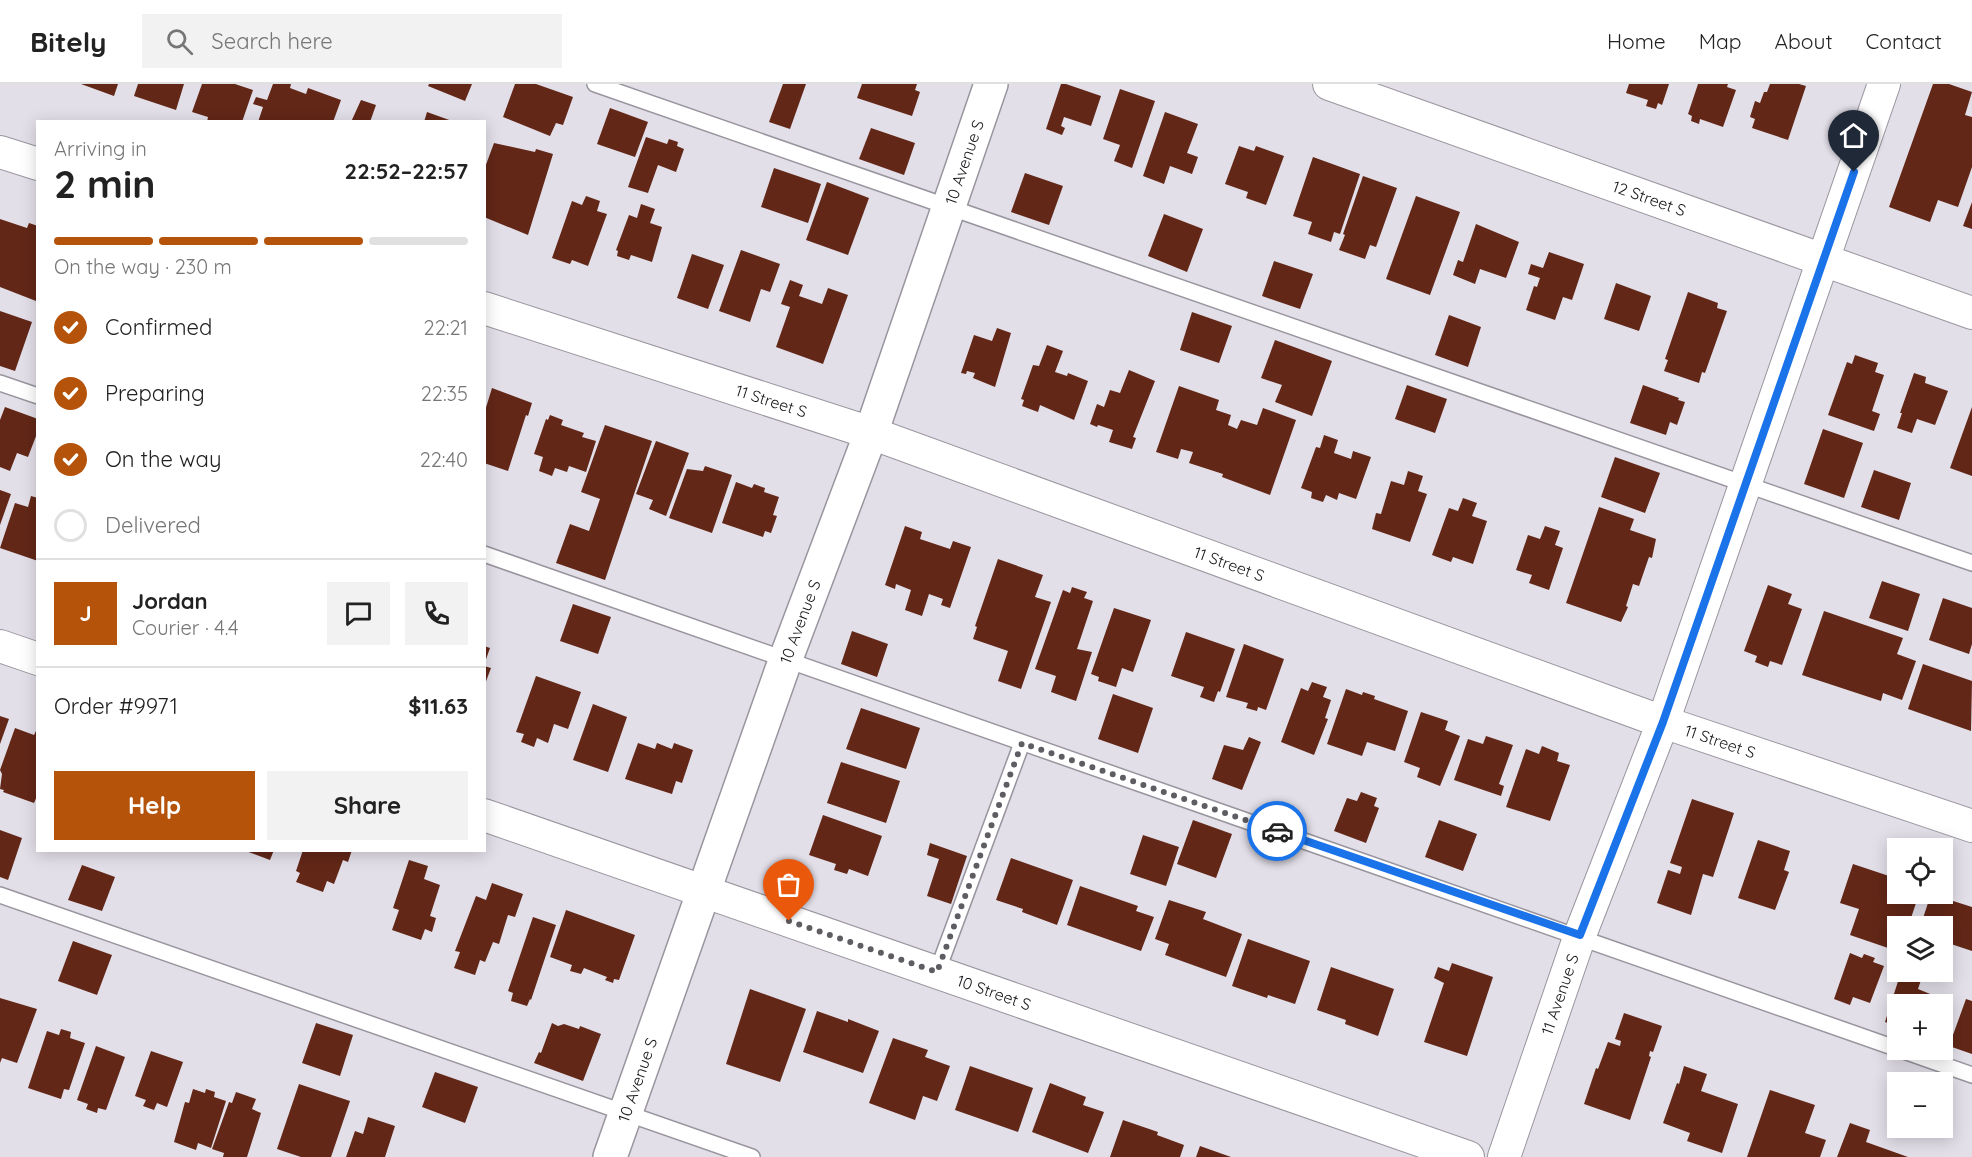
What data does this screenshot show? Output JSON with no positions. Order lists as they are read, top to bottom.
{
  "streets": {
    "street": [
      "10 Avenue S",
      "12 Street S",
      "11 Street S",
      "10 Street S",
      "11 Avenue S"
    ]
  },
  "crossings": [
    ["10 Avenue S", "11 Street S"],
    ["10 Avenue S", "10 Street S"],
    ["12 Street S", "11 Avenue S"],
    ["11 Street S", "11 Avenue S"]
  ],
  "page": {
    "header": "Bitely",
    "search": "Search here",
    "nav": [
      "Home",
      "Map",
      "About",
      "Contact"
    ],
    "heading": ["2 min", "Arriving in", "22:52–22:57"],
    "panel": [
      "Jordan",
      "Courier · 4.4",
      "Order #9971",
      "$11.63"
    ],
    "bar": "On the way · 230 m",
    "list": [
      ["Confirmed", "22:21"],
      ["Preparing", "22:35"],
      ["On the way", "22:40"],
      "Delivered"
    ],
    "round": "J",
    "buttons": ["Help", "Share"],
    "map_buttons": ["+", "−"]
  }
}
